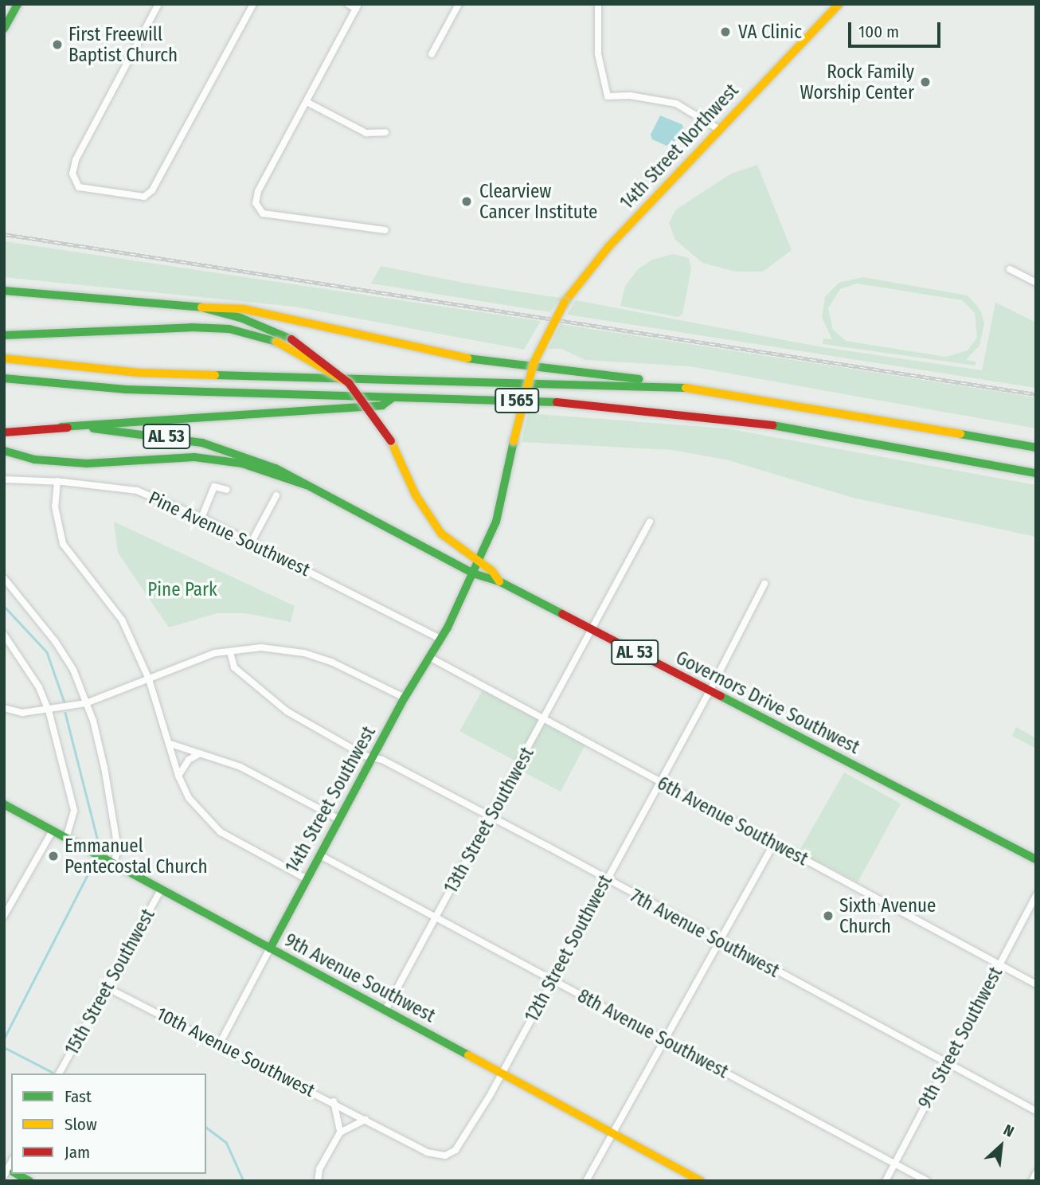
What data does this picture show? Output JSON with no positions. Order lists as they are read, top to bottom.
{
  "streets": {
    "main road": [
      "14th Street Northwest",
      "I 565",
      "AL 53",
      "Governors Drive Southwest",
      "14th Street Southwest",
      "9th Avenue Southwest"
    ],
    "street": [
      "Pine Avenue Southwest",
      "13th Street Southwest",
      "6th Avenue Southwest",
      "7th Avenue Southwest",
      "12th Street Southwest",
      "15th Street Southwest",
      "8th Avenue Southwest",
      "9th Street Southwest",
      "10th Avenue Southwest"
    ]
  },
  "crossings": [
    ["14th Street Northwest", "AL 53"],
    ["14th Street Northwest", "Governors Drive Southwest"],
    ["14th Street Northwest", "14th Street Southwest"],
    ["AL 53", "Governors Drive Southwest"],
    ["Pine Avenue Southwest", "14th Street Southwest"],
    ["Governors Drive Southwest", "14th Street Southwest"],
    ["Governors Drive Southwest", "13th Street Southwest"],
    ["Governors Drive Southwest", "12th Street Southwest"],
    ["14th Street Southwest", "6th Avenue Southwest"],
    ["14th Street Southwest", "7th Avenue Southwest"],
    ["14th Street Southwest", "9th Avenue Southwest"],
    ["14th Street Southwest", "8th Avenue Southwest"],
    ["14th Street Southwest", "10th Avenue Southwest"],
    ["13th Street Southwest", "6th Avenue Southwest"],
    ["13th Street Southwest", "7th Avenue Southwest"],
    ["13th Street Southwest", "9th Avenue Southwest"],
    ["13th Street Southwest", "8th Avenue Southwest"],
    ["6th Avenue Southwest", "12th Street Southwest"],
    ["6th Avenue Southwest", "9th Street Southwest"],
    ["7th Avenue Southwest", "12th Street Southwest"],
    ["7th Avenue Southwest", "9th Street Southwest"],
    ["12th Street Southwest", "9th Avenue Southwest"],
    ["12th Street Southwest", "8th Avenue Southwest"],
    ["12th Street Southwest", "10th Avenue Southwest"],
    ["9th Avenue Southwest", "15th Street Southwest"],
    ["15th Street Southwest", "10th Avenue Southwest"],
    ["8th Avenue Southwest", "9th Street Southwest"]
  ],
  "parks": ["Pine Park"],
  "places": [
    "VA Clinic",
    "First Freewill Baptist Church",
    "Rock Family Worship Center",
    "Clearview Cancer Institute",
    "Emmanuel Pentecostal Church",
    "Sixth Avenue Church"
  ],
  "legend": ["Fast", "Slow", "Jam"],
  "scale_bar": "100 m",
  "north": "top right"
}
